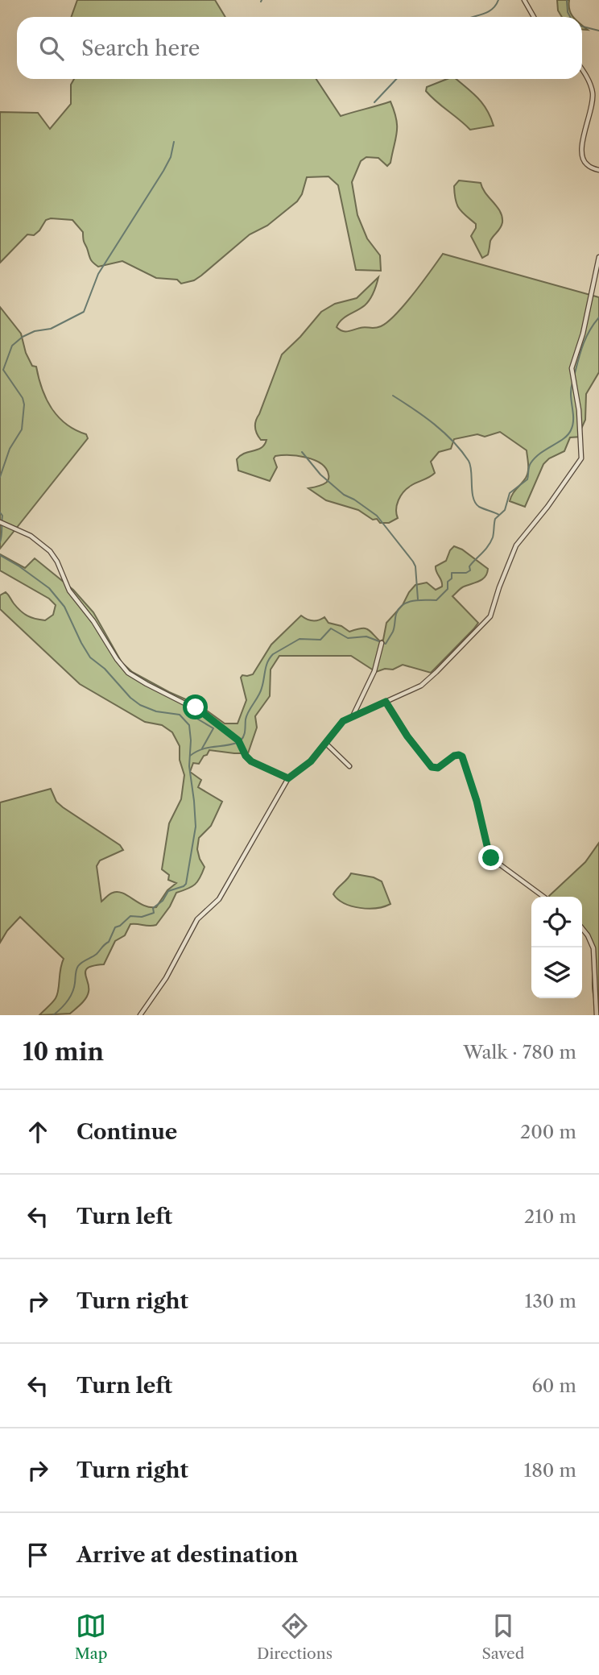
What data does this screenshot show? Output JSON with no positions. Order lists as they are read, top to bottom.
{
  "page": {
    "search": "Search here",
    "heading": ["10 min", "Walk · 780 m"],
    "list": [
      ["Continue", "200 m"],
      ["Turn left", "210 m"],
      ["Turn right", "130 m"],
      ["Turn left", "60 m"],
      ["Turn right", "180 m"],
      "Arrive at destination"
    ],
    "nav": ["Map", "Directions", "Saved"]
  }
}
